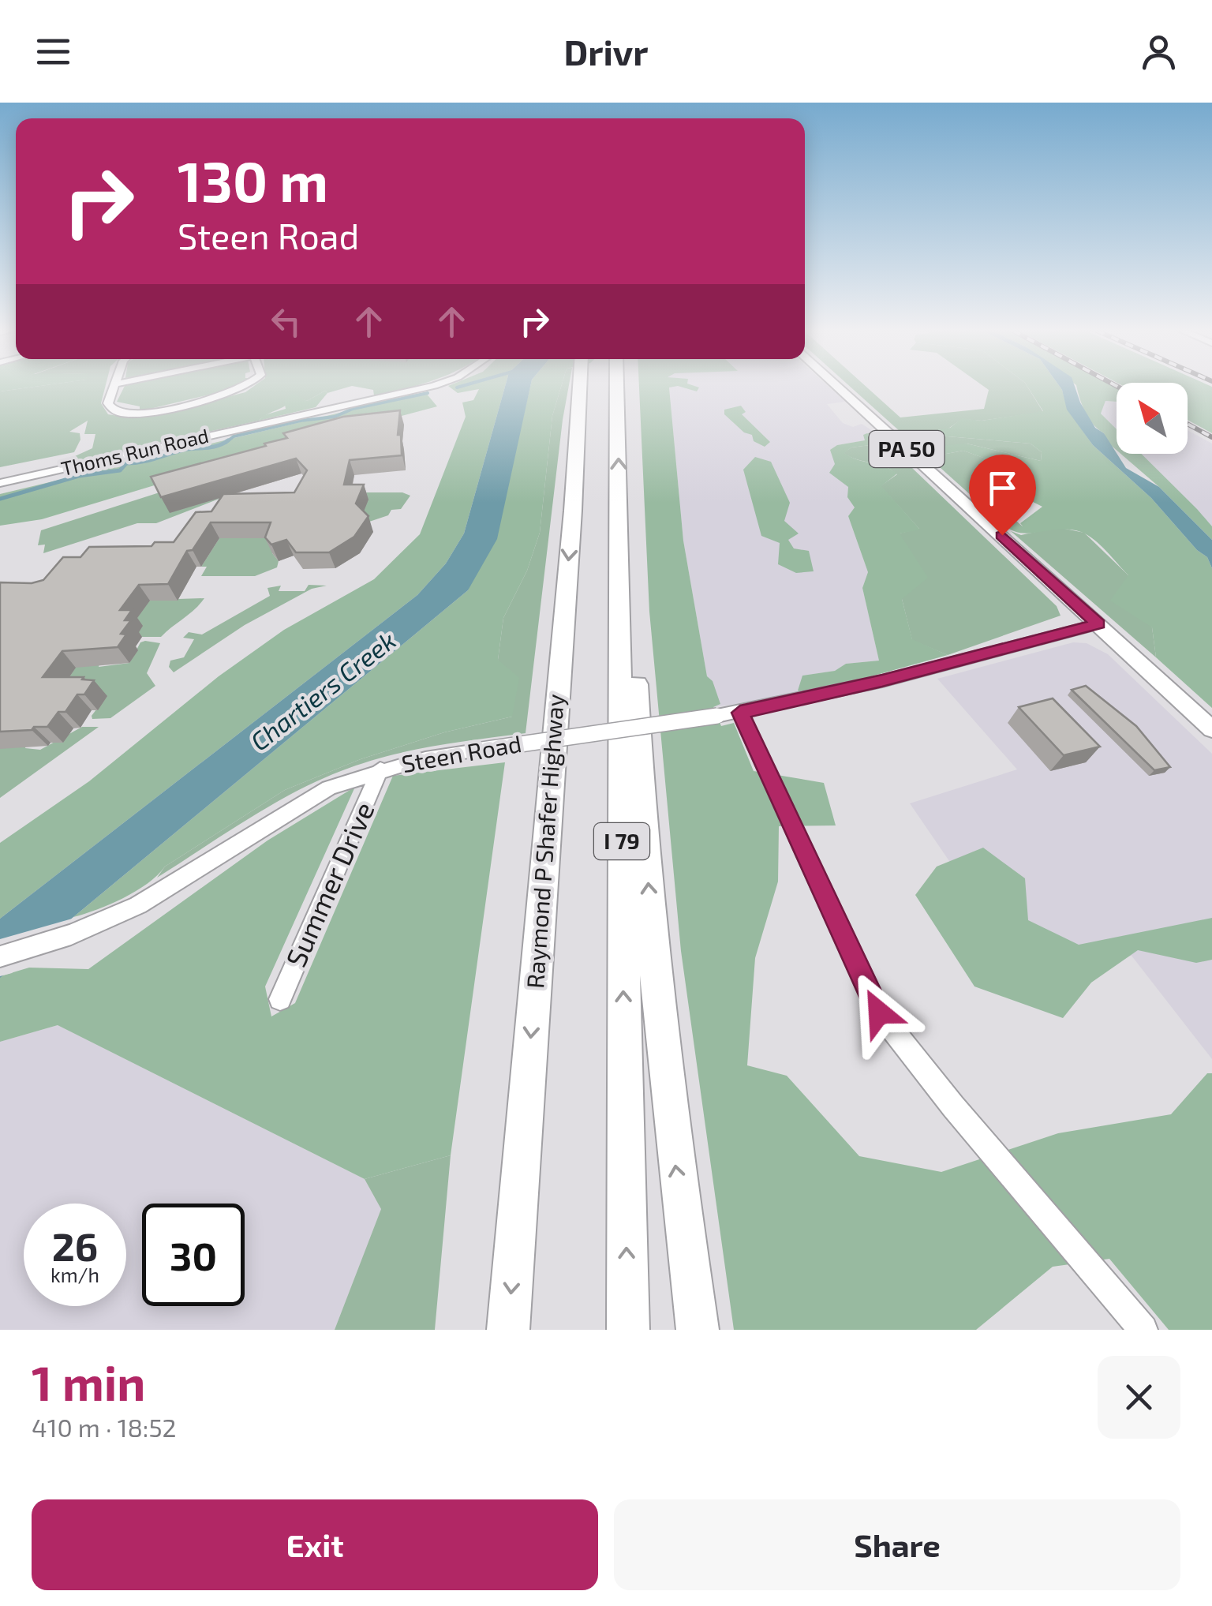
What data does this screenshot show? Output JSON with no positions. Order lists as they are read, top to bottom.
{
  "streets": {
    "highway": ["Raymond P Shafer Highway", "I 79"],
    "main road": ["PA 50"],
    "street": ["Thoms Run Road", "Steen Road", "Summer Drive"]
  },
  "crossings": [
    ["PA 50", "Steen Road"],
    ["Steen Road", "Summer Drive"]
  ],
  "water": ["Chartiers Creek"],
  "north": "top left",
  "page": {
    "header": "Drivr",
    "turn": ["130 m", "Steen Road"],
    "speed": "26 km/h",
    "limit": "30",
    "heading": ["1 min", "410 m · 18:52"],
    "buttons": ["Exit", "Share"]
  }
}
